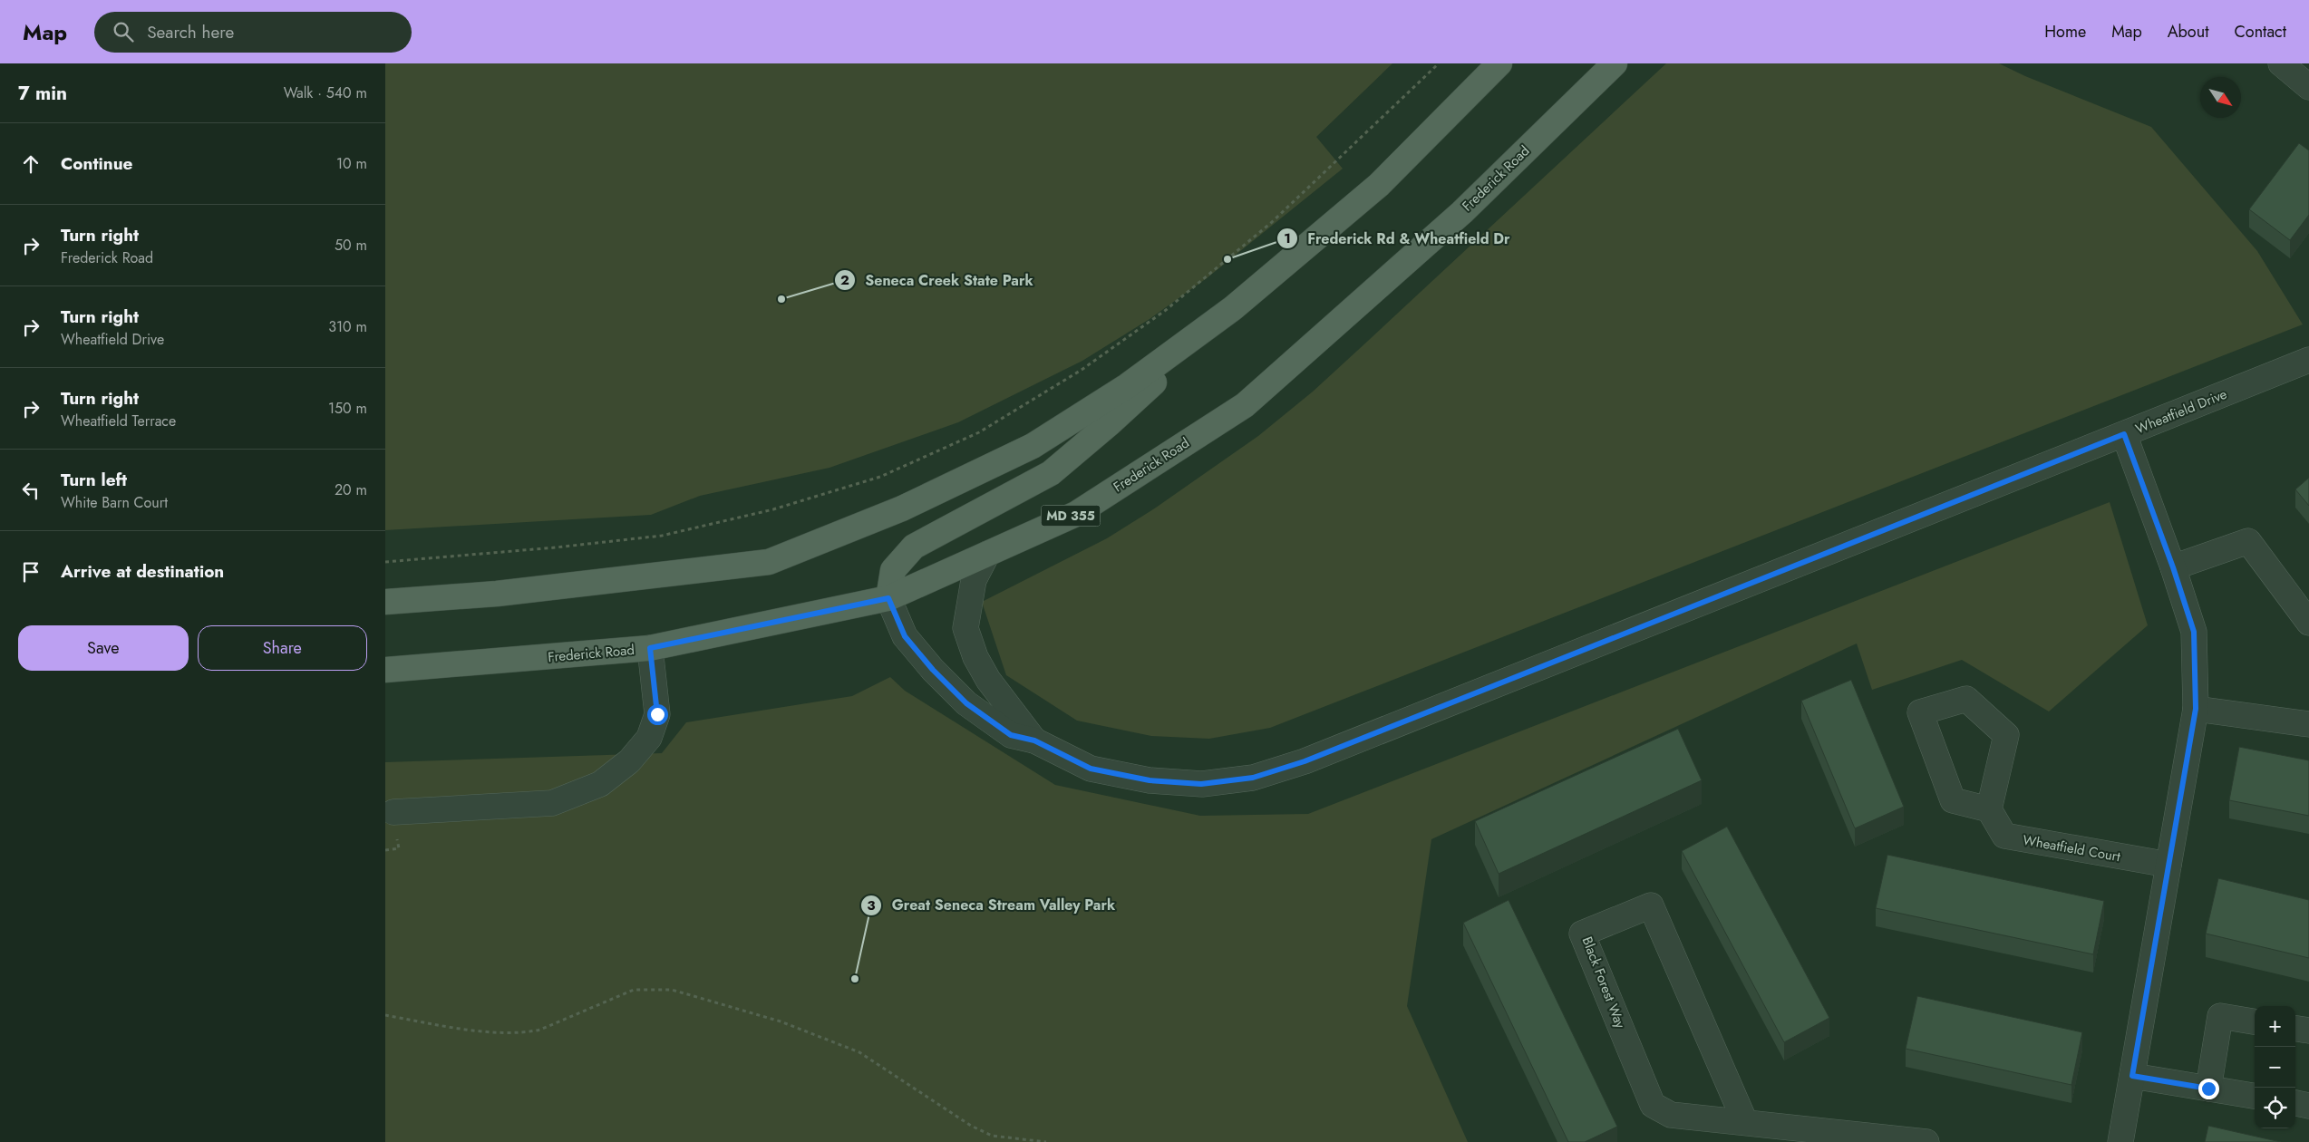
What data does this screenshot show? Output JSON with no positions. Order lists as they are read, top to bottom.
{
  "streets": {
    "main road": ["Frederick Road", "MD 355"],
    "street": ["Wheatfield Drive", "Wheatfield Court", "Black Forest Way"]
  },
  "crossings": [
    ["Frederick Road", "Wheatfield Drive"]
  ],
  "places": ["Frederick Rd & Wheatfield Dr", "Seneca Creek State Park", "Great Seneca Stream Valley Park"],
  "north": "bottom right",
  "page": {
    "header": "Map",
    "search": "Search here",
    "nav": [
      "Home",
      "Map",
      "About",
      "Contact"
    ],
    "heading": ["7 min", "Walk · 540 m"],
    "list": [
      ["Continue", "10 m"],
      ["Turn right", "Frederick Road", "50 m"],
      ["Turn right", "Wheatfield Drive", "310 m"],
      ["Turn right", "Wheatfield Terrace", "150 m"],
      ["Turn left", "White Barn Court", "20 m"],
      "Arrive at destination"
    ],
    "buttons": ["Save", "Share"],
    "map_buttons": ["+", "−"]
  }
}
